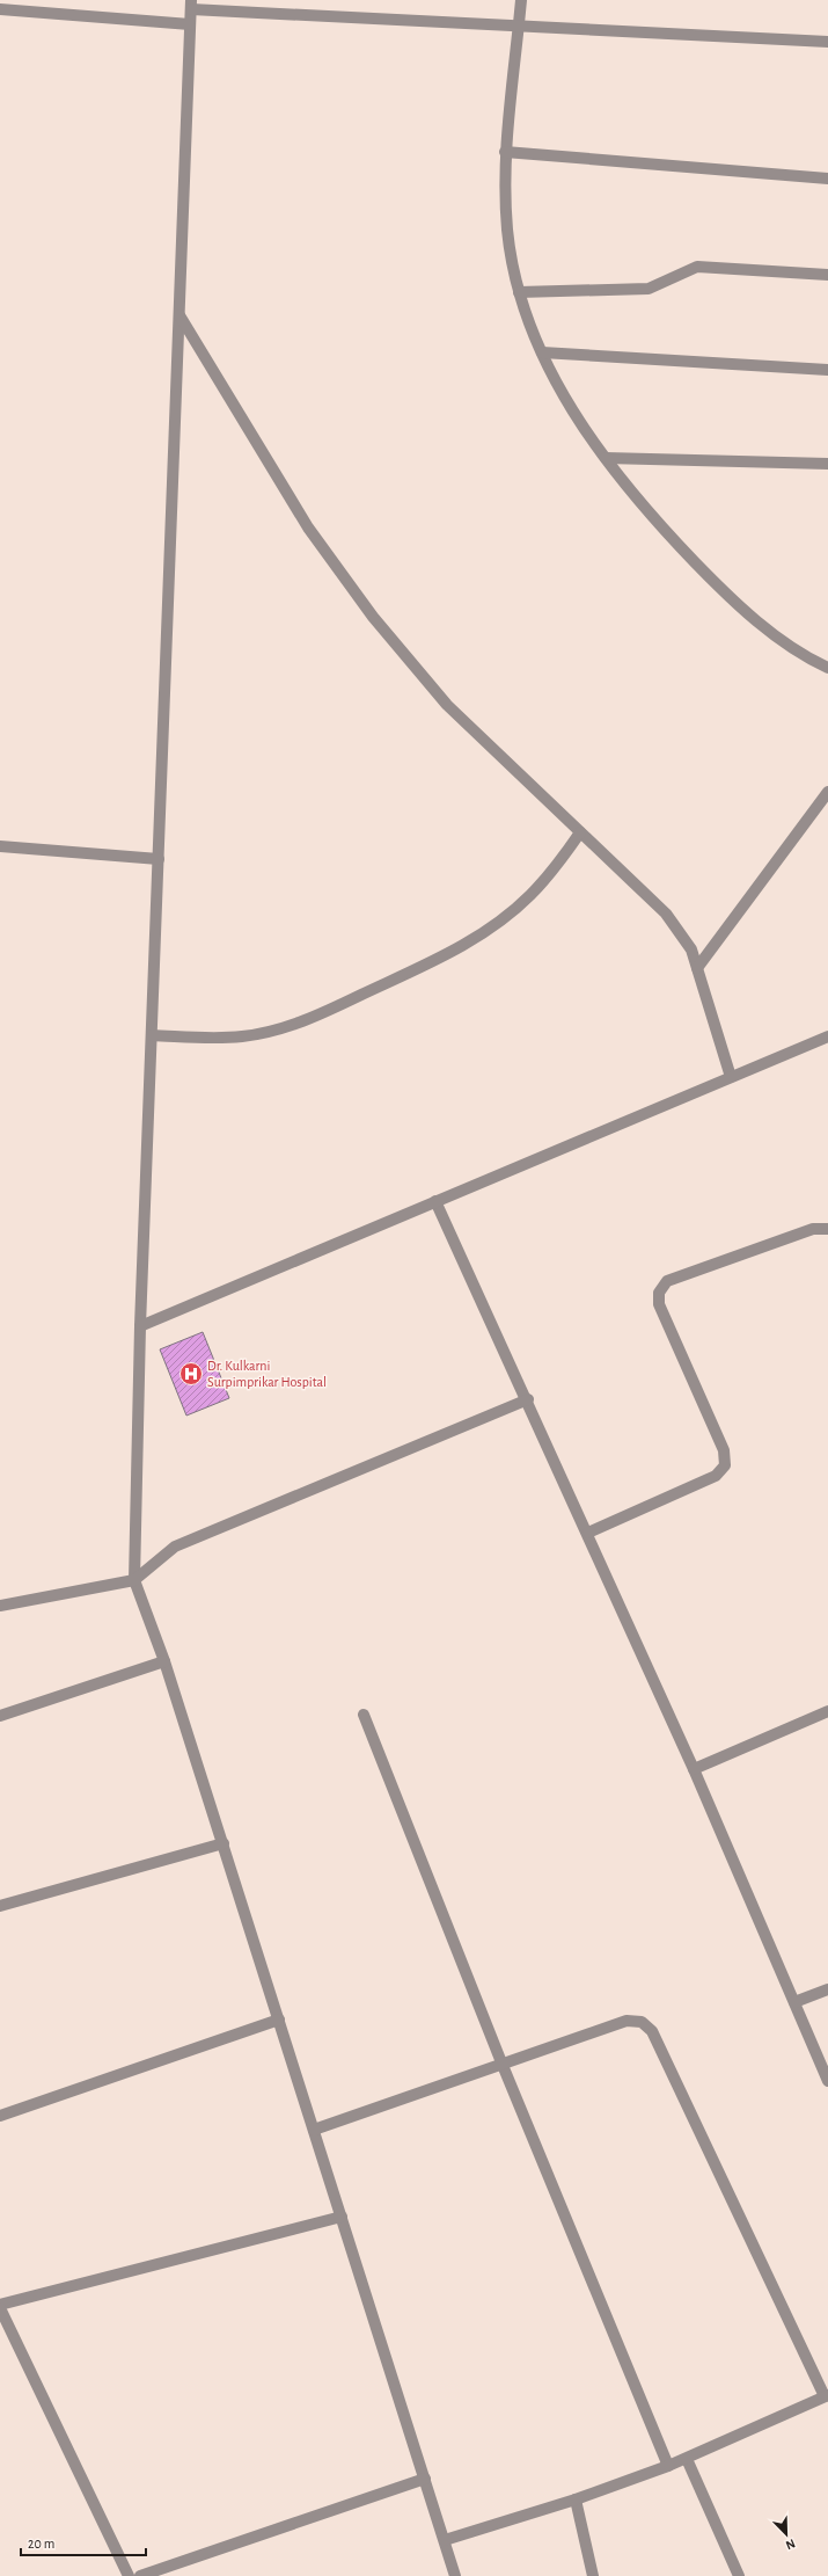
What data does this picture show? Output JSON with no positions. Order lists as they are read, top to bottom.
{
  "places": {
    "hospital": ["Dr. Kulkarni Surpimprikar Hospital"]
  },
  "scale_bar": "20 m",
  "north": "bottom right"
}
